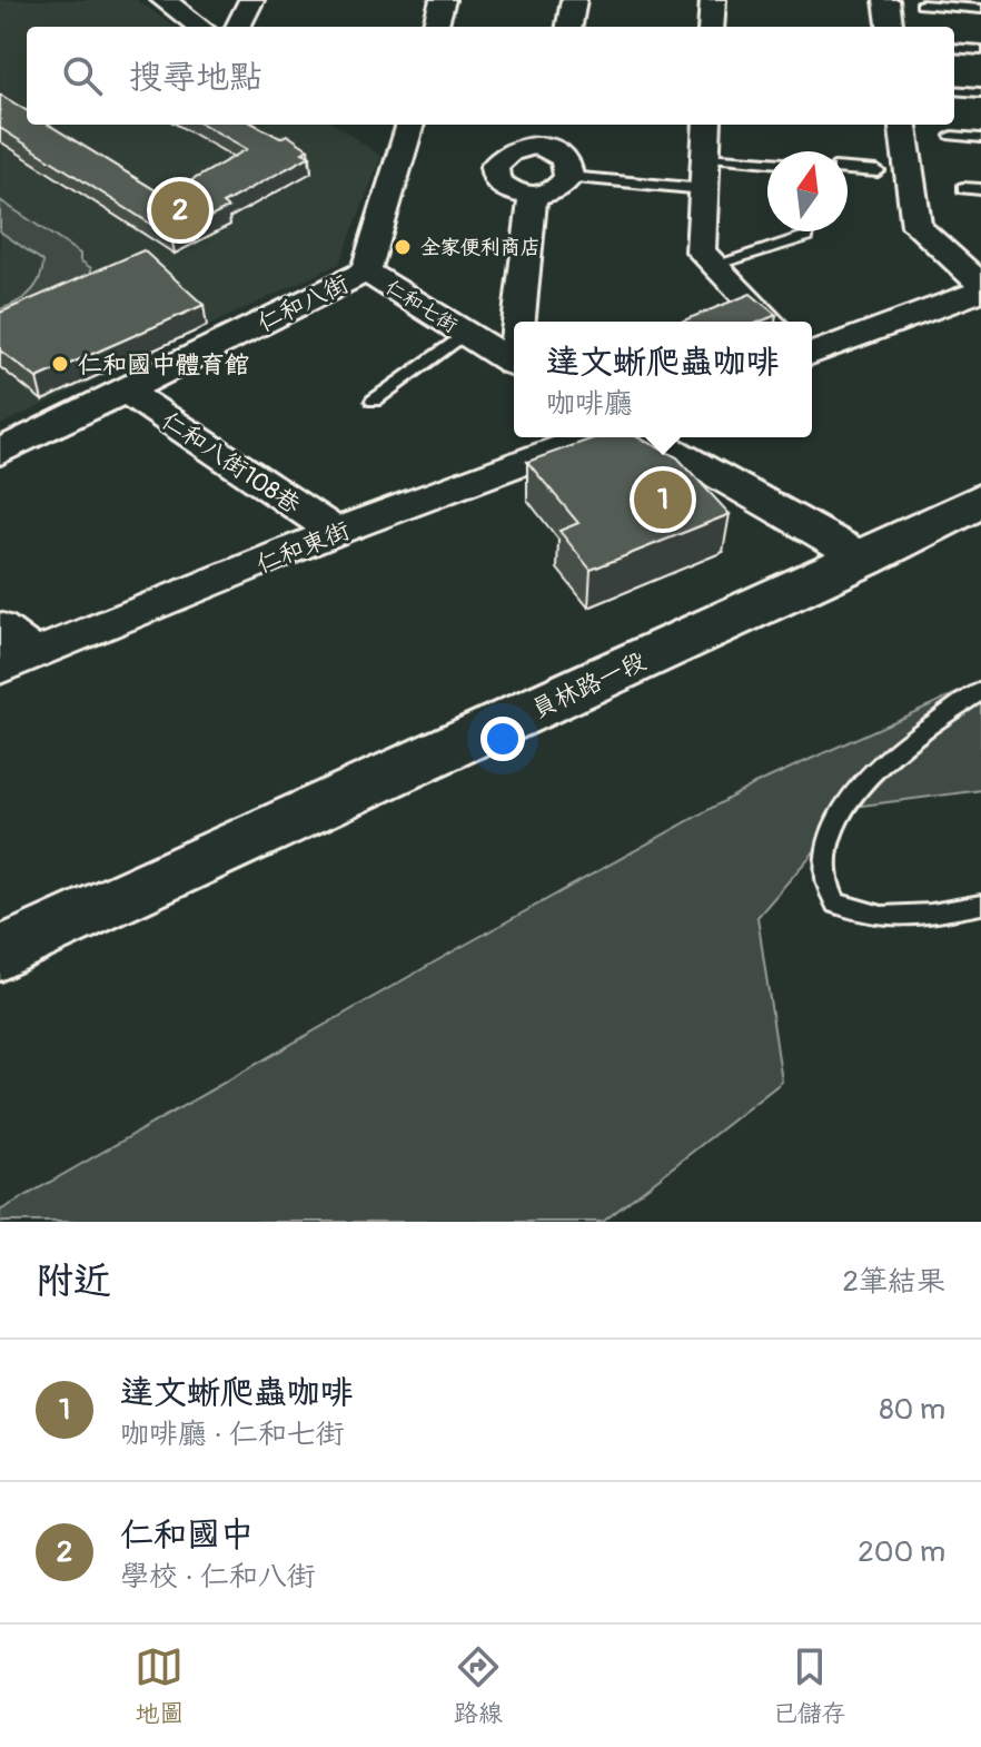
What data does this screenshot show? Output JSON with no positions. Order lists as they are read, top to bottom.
{
  "streets": {
    "main road": ["員林路一段"],
    "street": [
      "仁和八街",
      "仁和七街",
      "仁和八街108巷",
      "仁和東街"
    ]
  },
  "crossings": [
    ["仁和八街", "仁和七街"],
    ["仁和八街", "仁和八街108巷"],
    ["仁和八街108巷", "仁和東街"]
  ],
  "places": ["全家便利商店", "仁和國中體育館"],
  "north": "top",
  "page": {
    "search": "搜尋地點",
    "pins": ["2", "1"],
    "popup": ["達文蜥爬蟲咖啡", "咖啡廳"],
    "heading": ["附近", "2筆結果"],
    "list": [
      {
        "mark": "1",
        "name": "達文蜥爬蟲咖啡",
        "note": "咖啡廳 · 仁和七街",
        "value": "80 m"
      },
      {
        "mark": "2",
        "name": "仁和國中",
        "note": "學校 · 仁和八街",
        "value": "200 m"
      }
    ],
    "nav": ["地圖", "路線", "已儲存"]
  }
}
